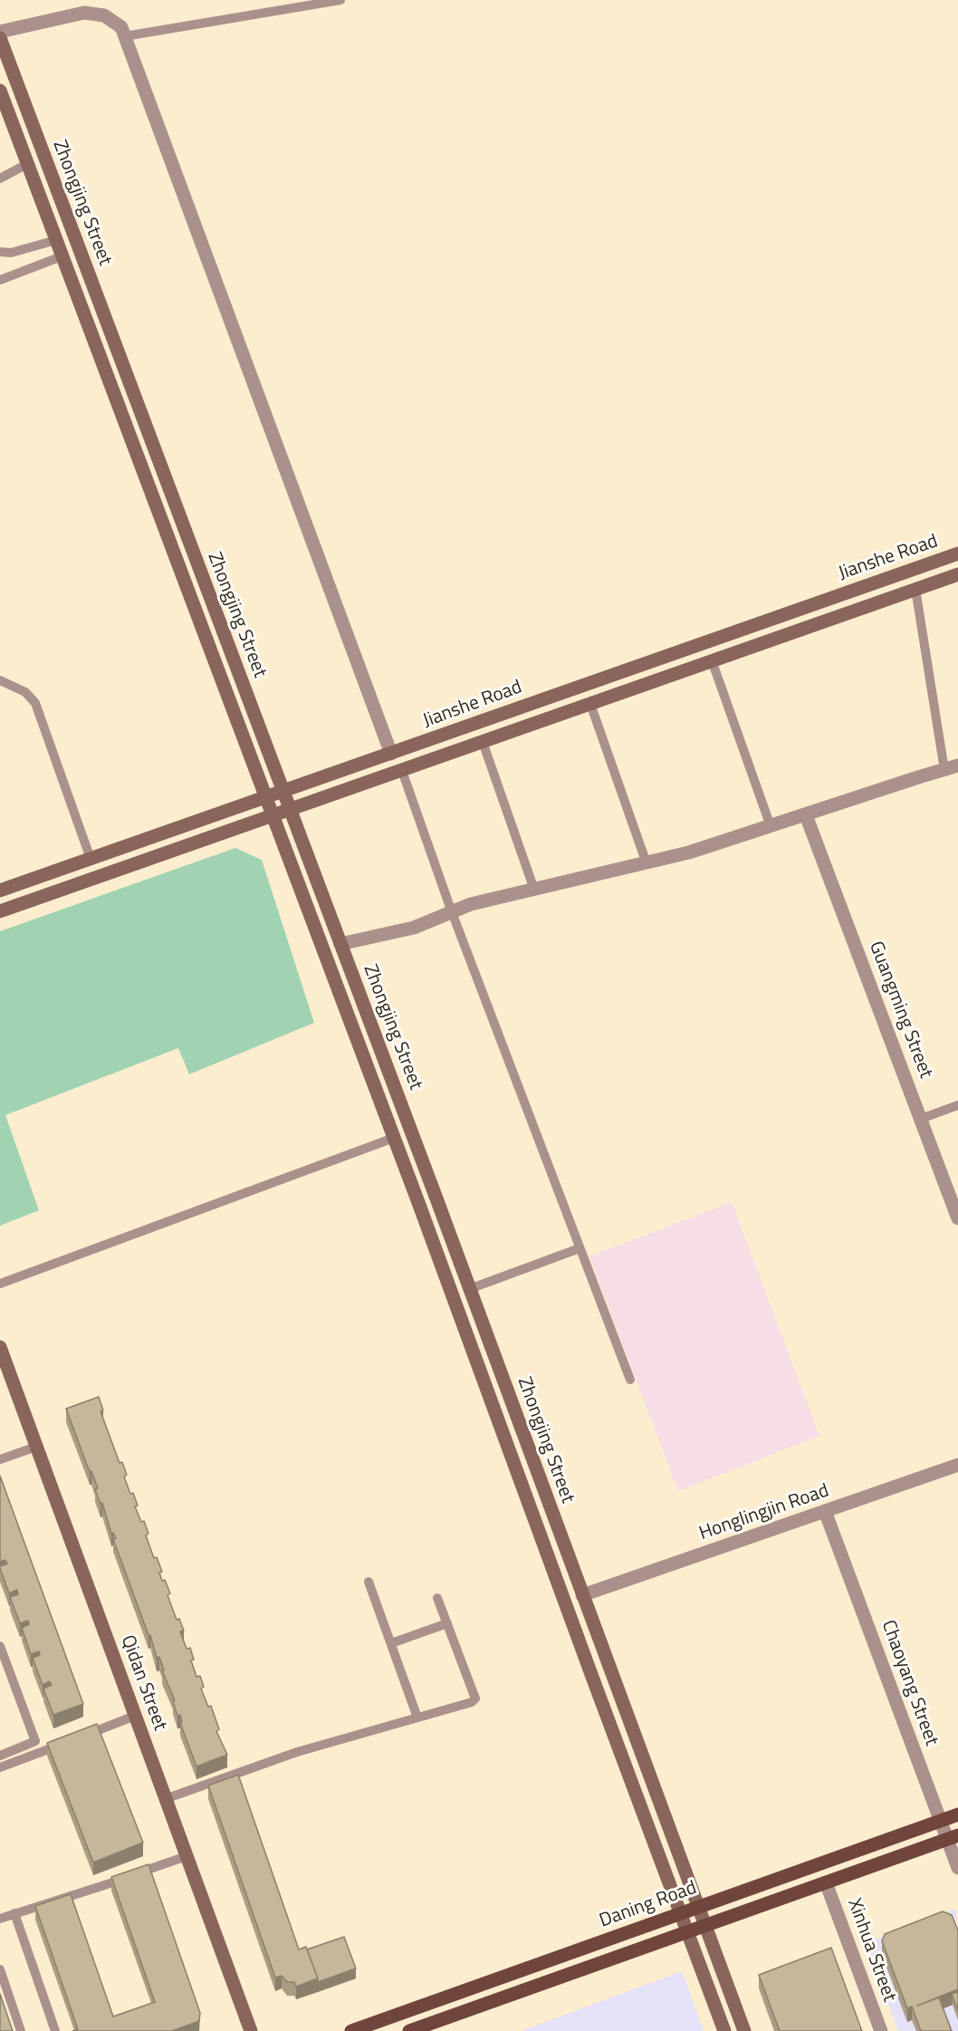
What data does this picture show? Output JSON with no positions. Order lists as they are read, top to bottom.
{
  "streets": {
    "main road": [
      "Zhongjing Street",
      "Jianshe Road",
      "Qidan Street",
      "Daning Road"
    ],
    "street": [
      "Guangming Street",
      "Honglingjin Road",
      "Chaoyang Street",
      "Xinhua Street"
    ]
  },
  "crossings": [
    ["Zhongjing Street", "Jianshe Road"],
    ["Zhongjing Street", "Honglingjin Road"],
    ["Zhongjing Street", "Daning Road"],
    ["Honglingjin Road", "Chaoyang Street"],
    ["Chaoyang Street", "Daning Road"],
    ["Daning Road", "Xinhua Street"]
  ]
}
